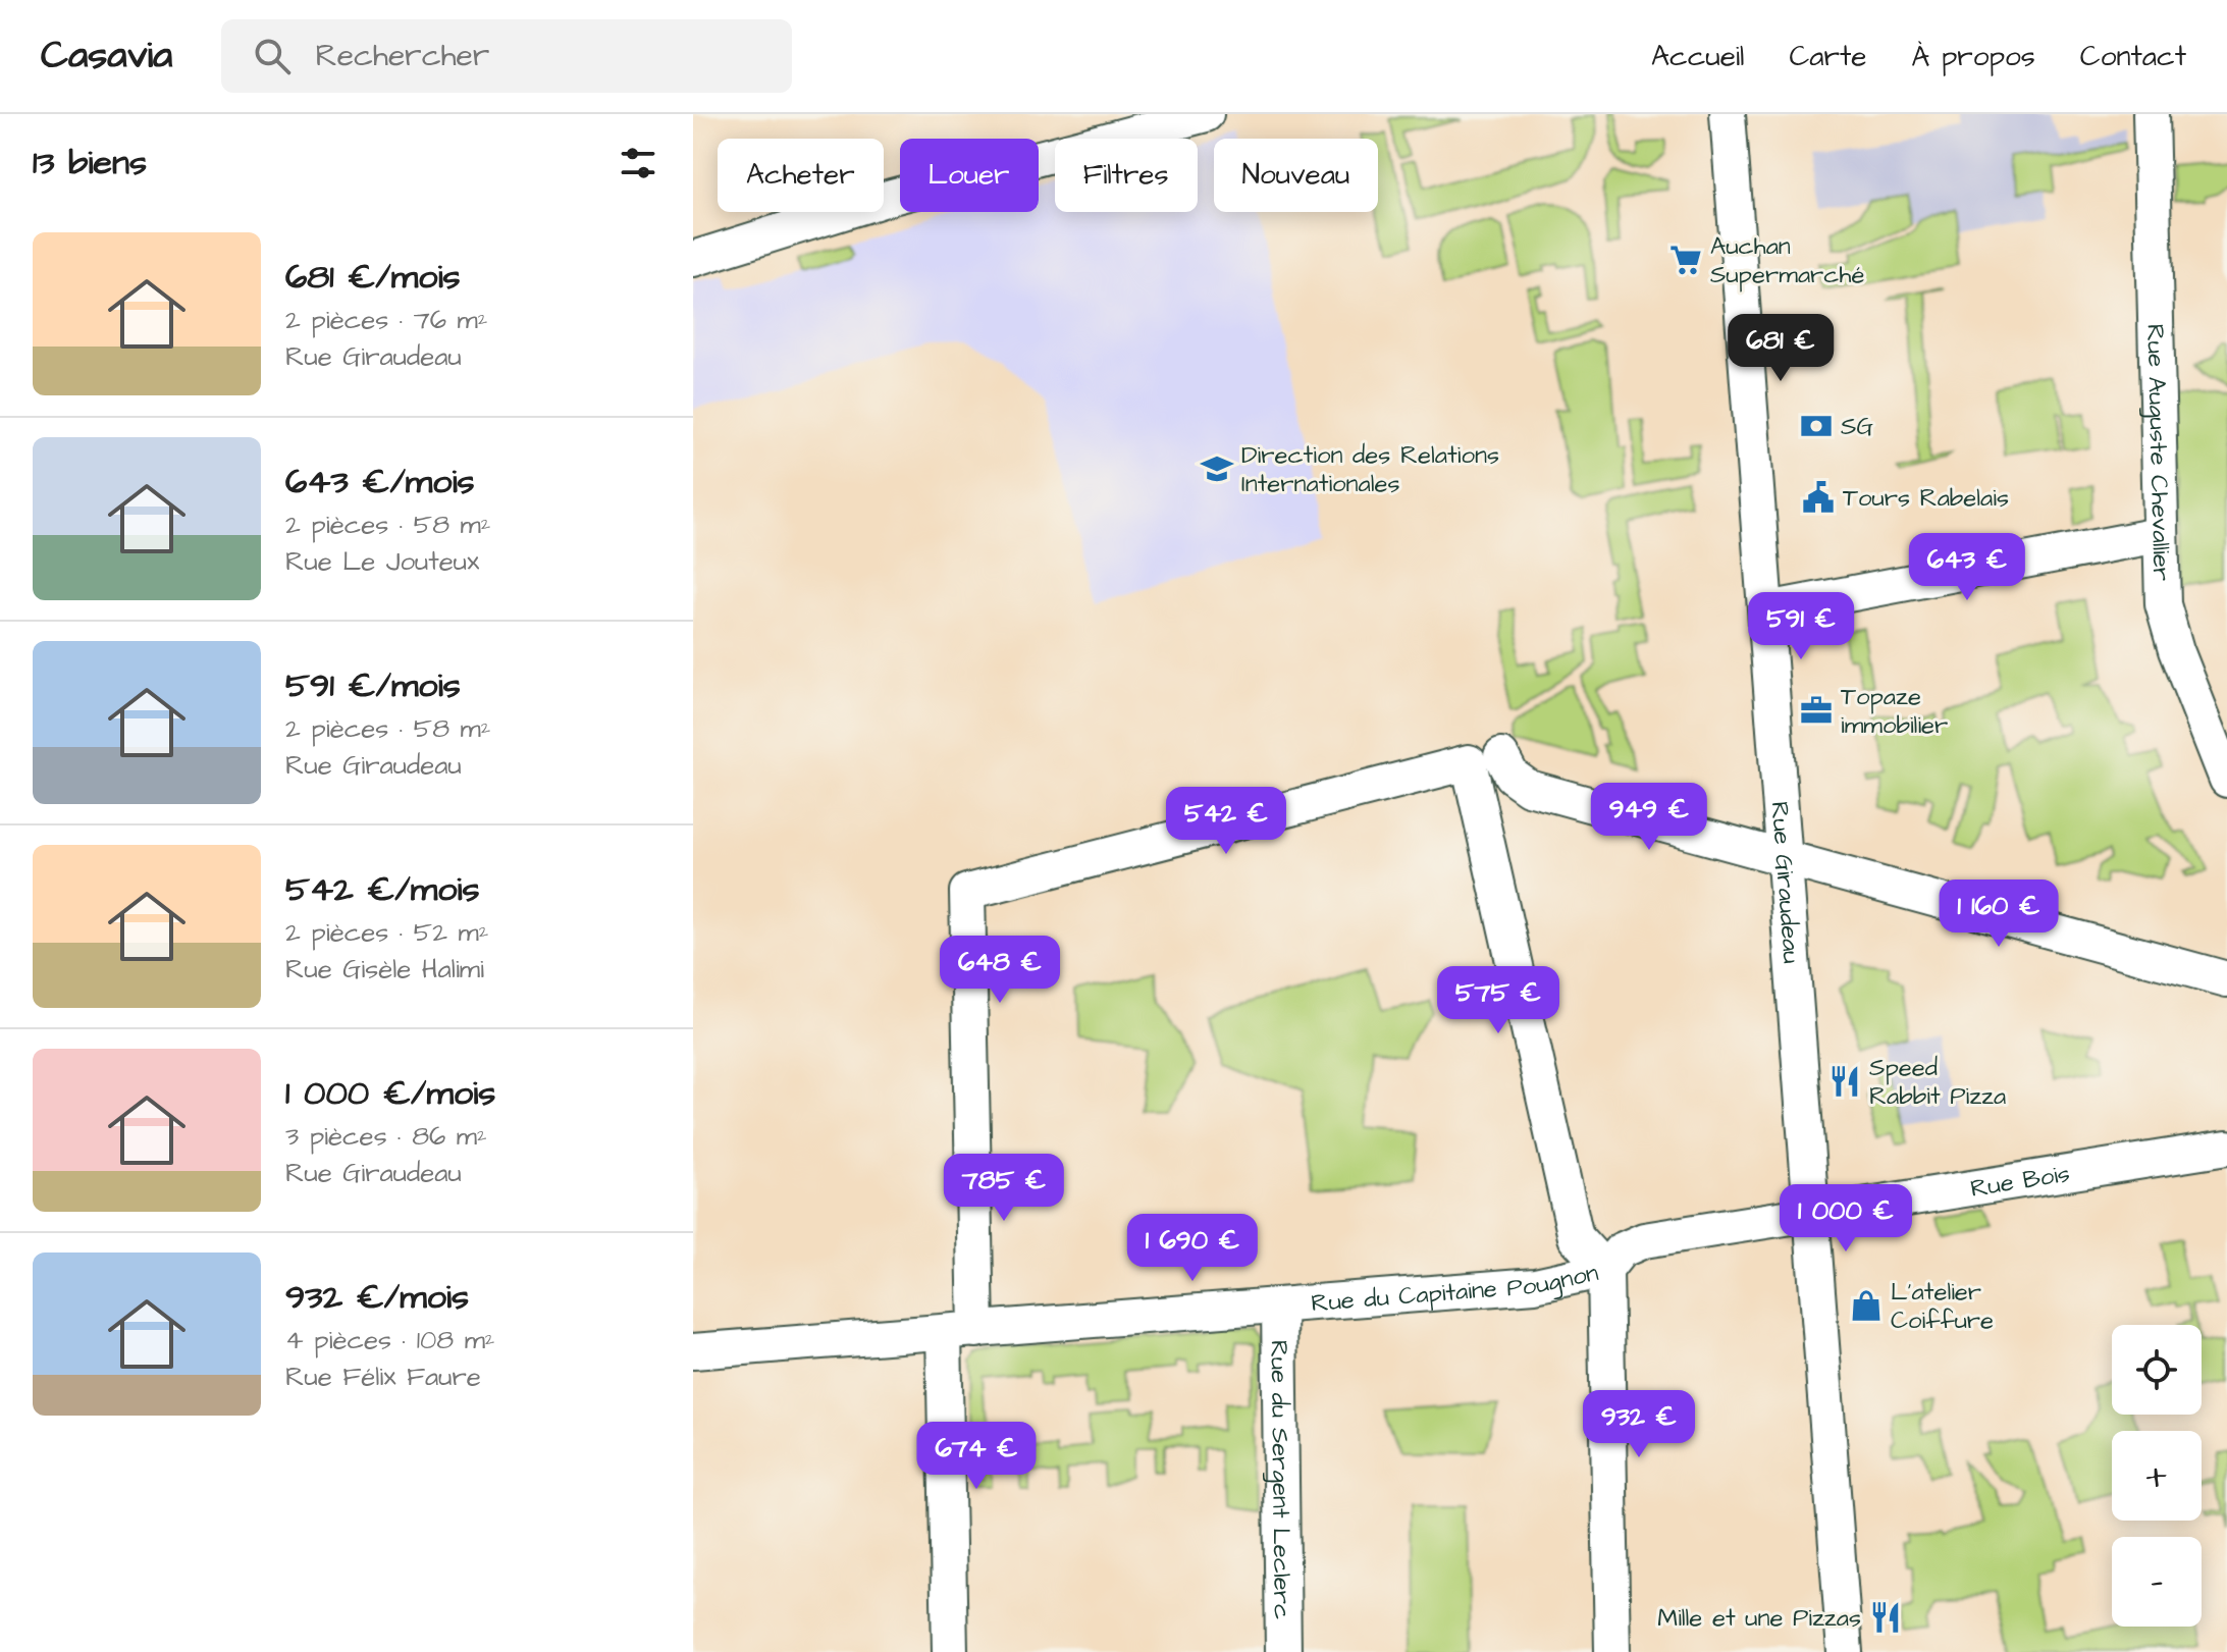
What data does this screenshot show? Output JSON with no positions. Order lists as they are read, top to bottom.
{
  "streets": {
    "street": [
      "Rue Auguste Chevallier",
      "Rue Giraudeau",
      "Rue Bois",
      "Rue du Capitaine Pougnon",
      "Rue du Sergent Leclerc"
    ]
  },
  "crossings": [
    ["Rue Giraudeau", "Rue Bois"],
    ["Rue Giraudeau", "Rue du Capitaine Pougnon"],
    ["Rue Bois", "Rue du Capitaine Pougnon"],
    ["Rue du Capitaine Pougnon", "Rue du Sergent Leclerc"]
  ],
  "places": {
    "supermarket": ["Auchan Supermarché"],
    "bank": ["SG"],
    "school or university": ["Direction des Relations Internationales"],
    "public building": ["Tours Rabelais"],
    "office": ["Topaze immobilier"],
    "restaurant": ["Speed Rabbit Pizza", "Mille et une Pizzas"],
    "shop": ["L'atelier Coiffure"]
  },
  "page": {
    "header": "Casavia",
    "search": "Rechercher",
    "nav": [
      "Accueil",
      "Carte",
      "À propos",
      "Contact"
    ],
    "heading": "13 biens",
    "chip": [
      "Acheter",
      "Louer",
      "Filtres",
      "Nouveau"
    ],
    "list": [
      {
        "name": "681 €/mois",
        "note": "2 pièces · 76 m² · Rue Giraudeau"
      },
      {
        "name": "643 €/mois",
        "note": "2 pièces · 58 m² · Rue Le Jouteux"
      },
      {
        "name": "591 €/mois",
        "note": "2 pièces · 58 m² · Rue Giraudeau"
      },
      {
        "name": "542 €/mois",
        "note": "2 pièces · 52 m² · Rue Gisèle Halimi"
      },
      {
        "name": "1 000 €/mois",
        "note": "3 pièces · 86 m² · Rue Giraudeau"
      },
      {
        "name": "932 €/mois",
        "note": "4 pièces · 108 m² · Rue Félix Faure"
      }
    ],
    "price": [
      "681 €",
      "643 €",
      "591 €",
      "949 €",
      "542 €",
      "1 160 €",
      "648 €",
      "575 €",
      "785 €",
      "1 000 €",
      "1 690 €",
      "932 €",
      "674 €"
    ],
    "map_buttons": ["+", "−"]
  }
}
